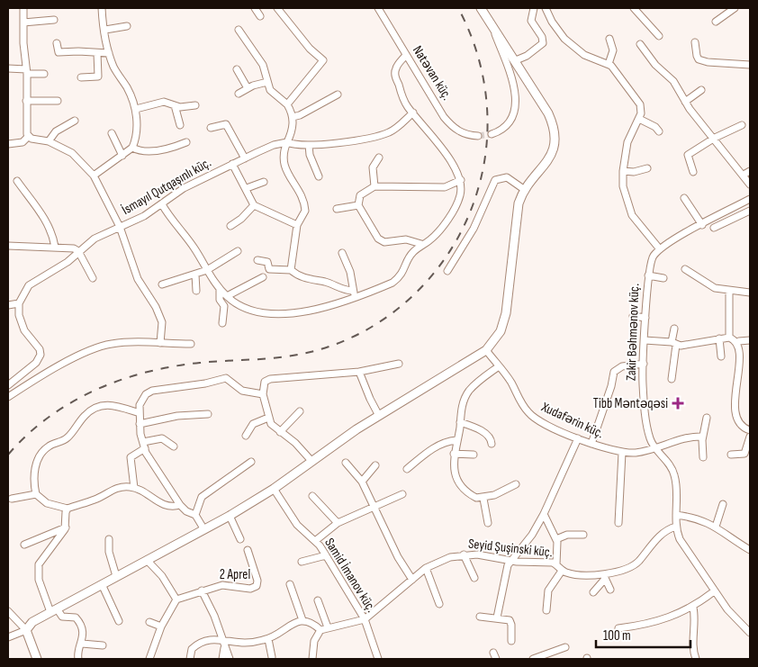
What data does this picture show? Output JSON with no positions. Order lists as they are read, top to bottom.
{
  "streets": {
    "street": [
      "Natəvan küç.",
      "İsmayıl Qutqaşınlı küç.",
      "Zakir Bəhmənov küç.",
      "Xudafərin küç.",
      "Seyid Şuşinski küç.",
      "2 Aprel",
      "Samid İmanov küç."
    ]
  },
  "crossings": [
    ["Zakir Bəhmənov küç.", "Xudafərin küç."],
    ["Zakir Bəhmənov küç.", "Seyid Şuşinski küç."],
    ["Seyid Şuşinski küç.", "Samid İmanov küç."]
  ],
  "places": {
    "health": ["Tibb Məntəqəsi"]
  },
  "scale_bar": "100 m"
}
